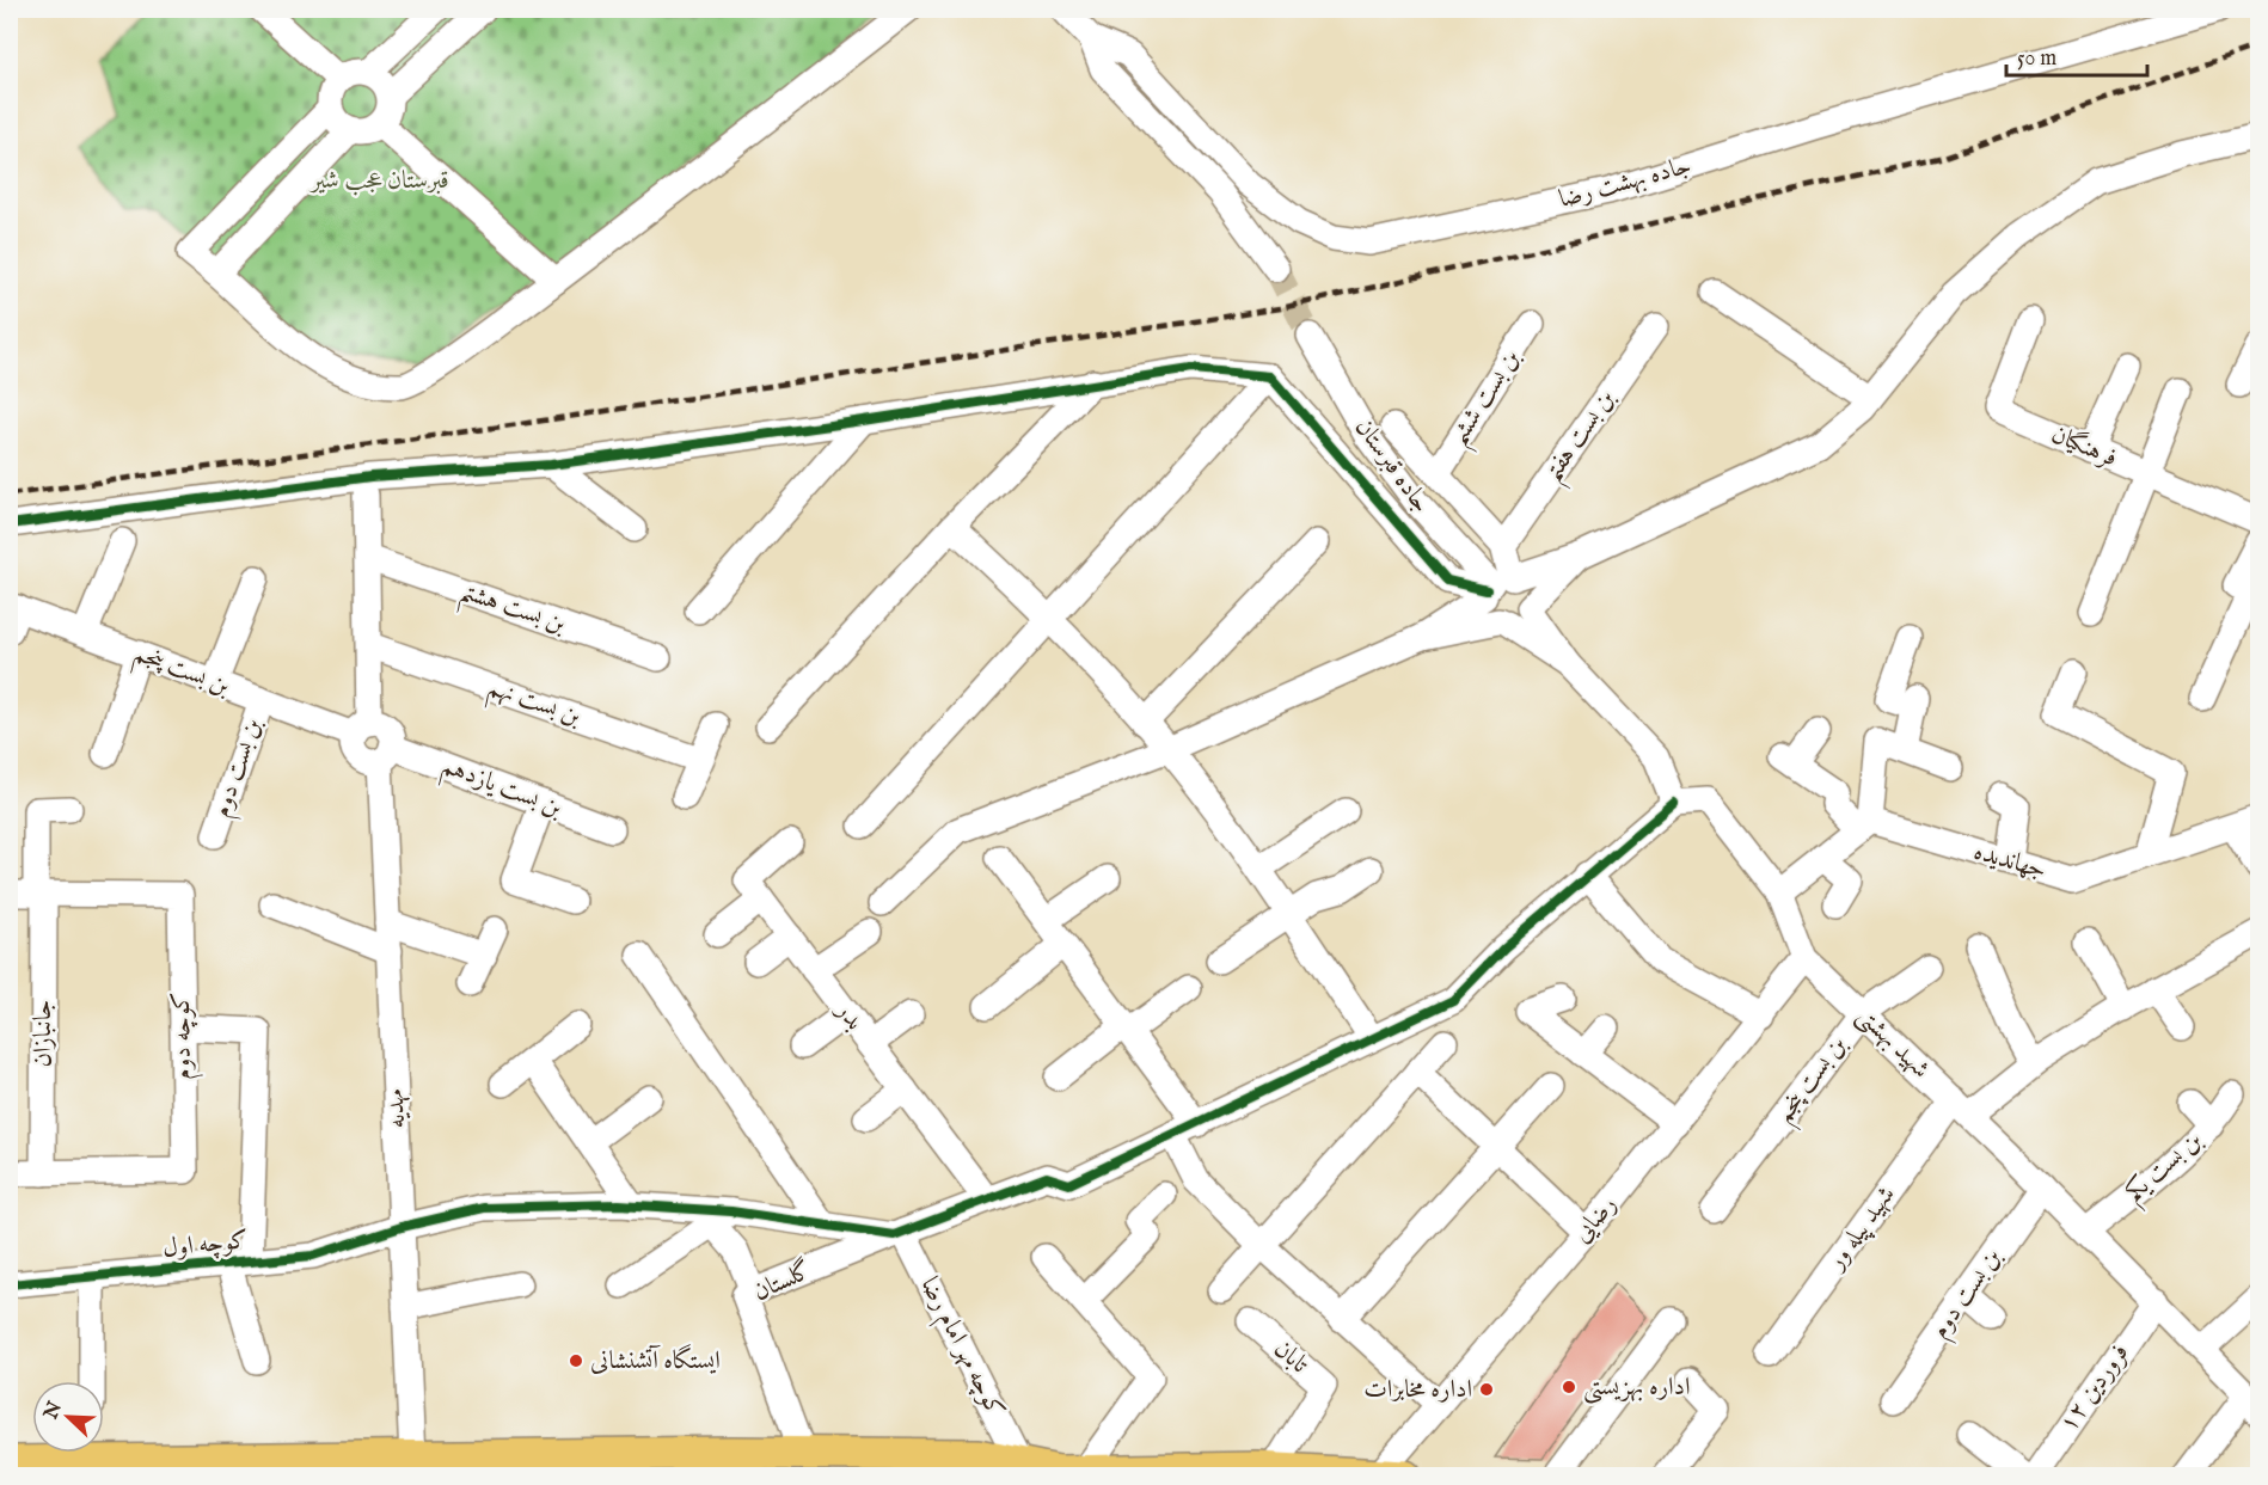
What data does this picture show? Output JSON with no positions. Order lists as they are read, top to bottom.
{
  "streets": {
    "street": [
      "جاده بهشت رضا",
      "بن بست ششم",
      "بن بست هفتم",
      "فرهنگیان",
      "جاده قبرستان",
      "بن بست هشتم",
      "بن بست پنجم",
      "بن بست نهم",
      "بن بست دوم",
      "بن بست یازدهم",
      "جهاندیده",
      "بدر",
      "جانبازان",
      "کوچه دوم",
      "شهید بهشتی",
      "مهدیه",
      "بن بست یکم",
      "رضایی",
      "شهید پیله ور",
      "کوچه اول",
      "گلستان",
      "کوچه مهر امام رضا",
      "تابان",
      "۱۲ فروردین"
    ]
  },
  "crossings": [
    ["بن بست پنجم", "بن بست دوم"],
    ["بن بست پنجم", "بن بست یازدهم"],
    ["بن بست پنجم", "شهید بهشتی"],
    ["بن بست دوم", "شهید بهشتی"],
    ["بن بست یازدهم", "مهدیه"],
    ["بدر", "گلستان"],
    ["جانبازان", "کوچه دوم"],
    ["شهید بهشتی", "بن بست یکم"],
    ["شهید بهشتی", "رضایی"],
    ["شهید بهشتی", "شهید پیله ور"],
    ["شهید بهشتی", "گلستان"],
    ["شهید بهشتی", "۱۲ فروردین"],
    ["مهدیه", "کوچه اول"],
    ["کوچه اول", "گلستان"],
    ["کوچه اول", "کوچه مهر امام رضا"],
    ["گلستان", "کوچه مهر امام رضا"]
  ],
  "parks": ["قبرستان عجب شیر"],
  "places": ["ایستگاه آتشنشانی", "اداره بهزیستی", "اداره مخابرات"],
  "scale_bar": "50 m",
  "north": "top left"
}
